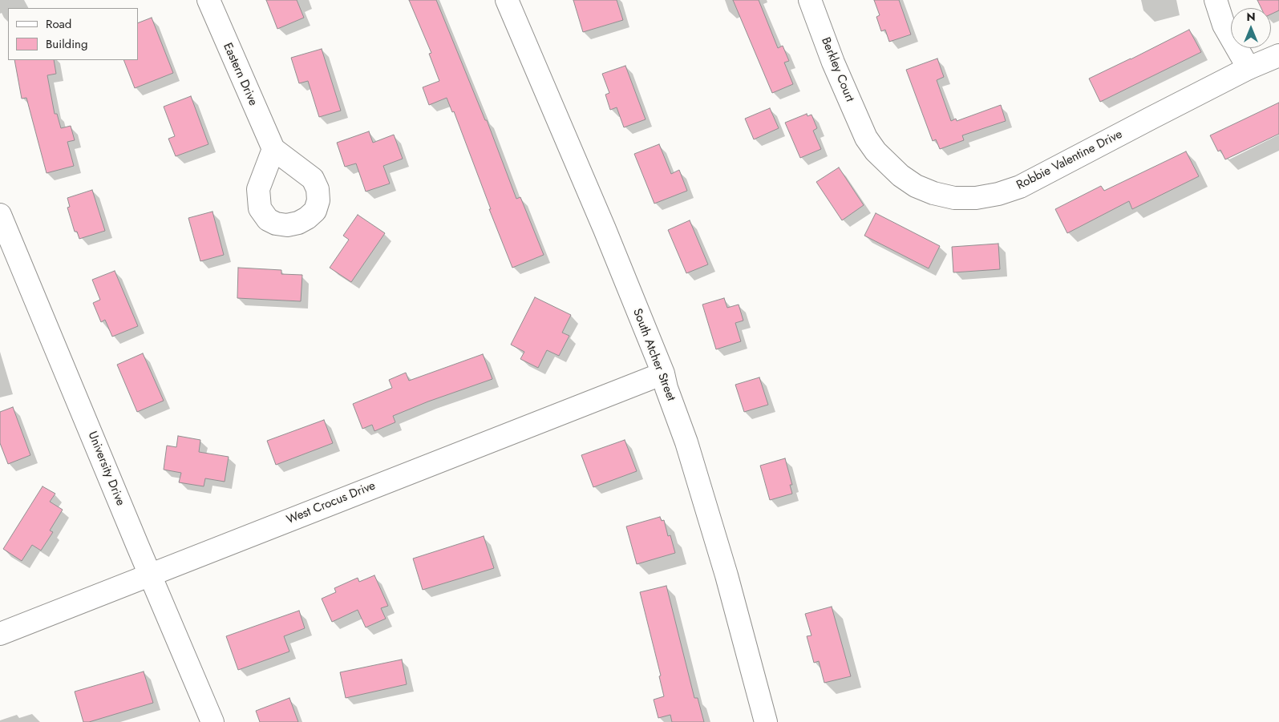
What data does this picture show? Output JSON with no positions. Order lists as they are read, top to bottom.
{
  "streets": {
    "street": [
      "Berkley Court",
      "Eastern Drive",
      "Robbie Valentine Drive",
      "South Atcher Street",
      "University Drive",
      "West Crocus Drive"
    ]
  },
  "crossings": [
    ["Berkley Court", "Robbie Valentine Drive"],
    ["South Atcher Street", "West Crocus Drive"],
    ["University Drive", "West Crocus Drive"]
  ],
  "legend": ["Road", "Building"],
  "north": "top"
}
